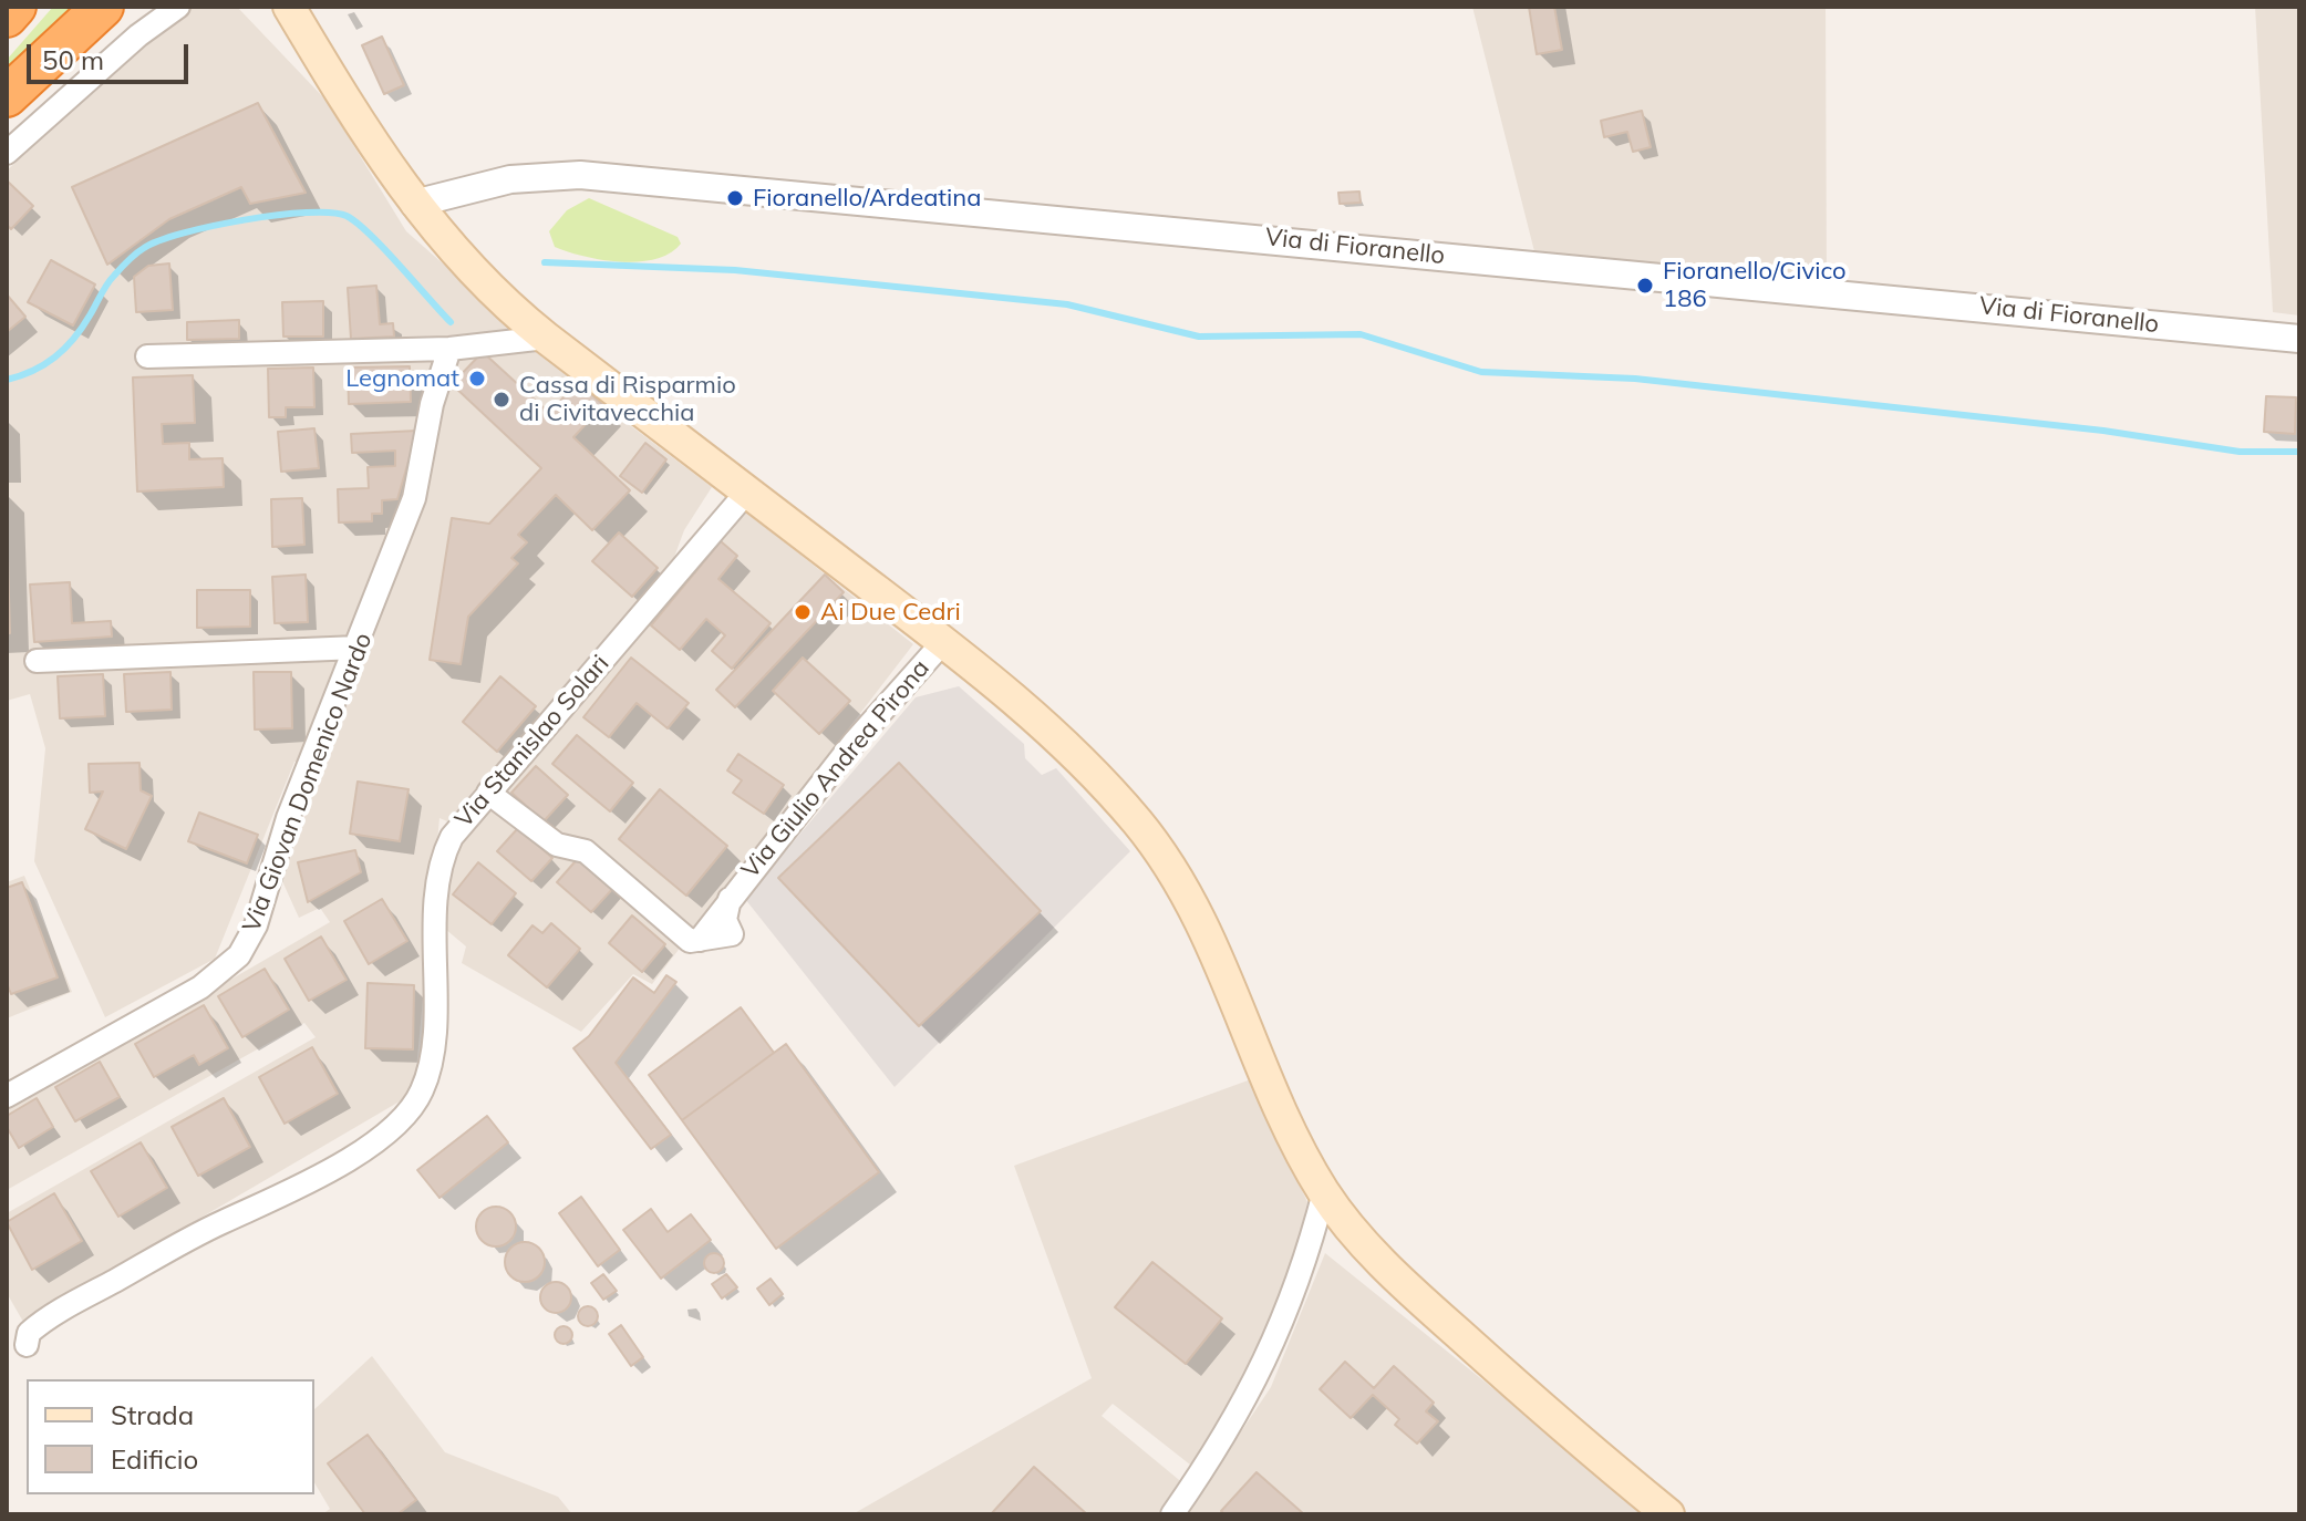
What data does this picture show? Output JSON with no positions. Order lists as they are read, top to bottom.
{
  "streets": {
    "street": [
      "Via di Fioranello",
      "Via Stanislao Solari",
      "Via Giulio Andrea Pirona",
      "Via Giovan Domenico Nardo"
    ]
  },
  "crossings": [
    ["Via Stanislao Solari", "Via Giulio Andrea Pirona"]
  ],
  "places": [
    "Fioranello/Ardeatina",
    "Fioranello/Civico 186",
    "Legnomat",
    "Cassa di Risparmio di Civitavecchia",
    "Ai Due Cedri"
  ],
  "legend": ["Strada", "Edificio"],
  "scale_bar": "50 m"
}
